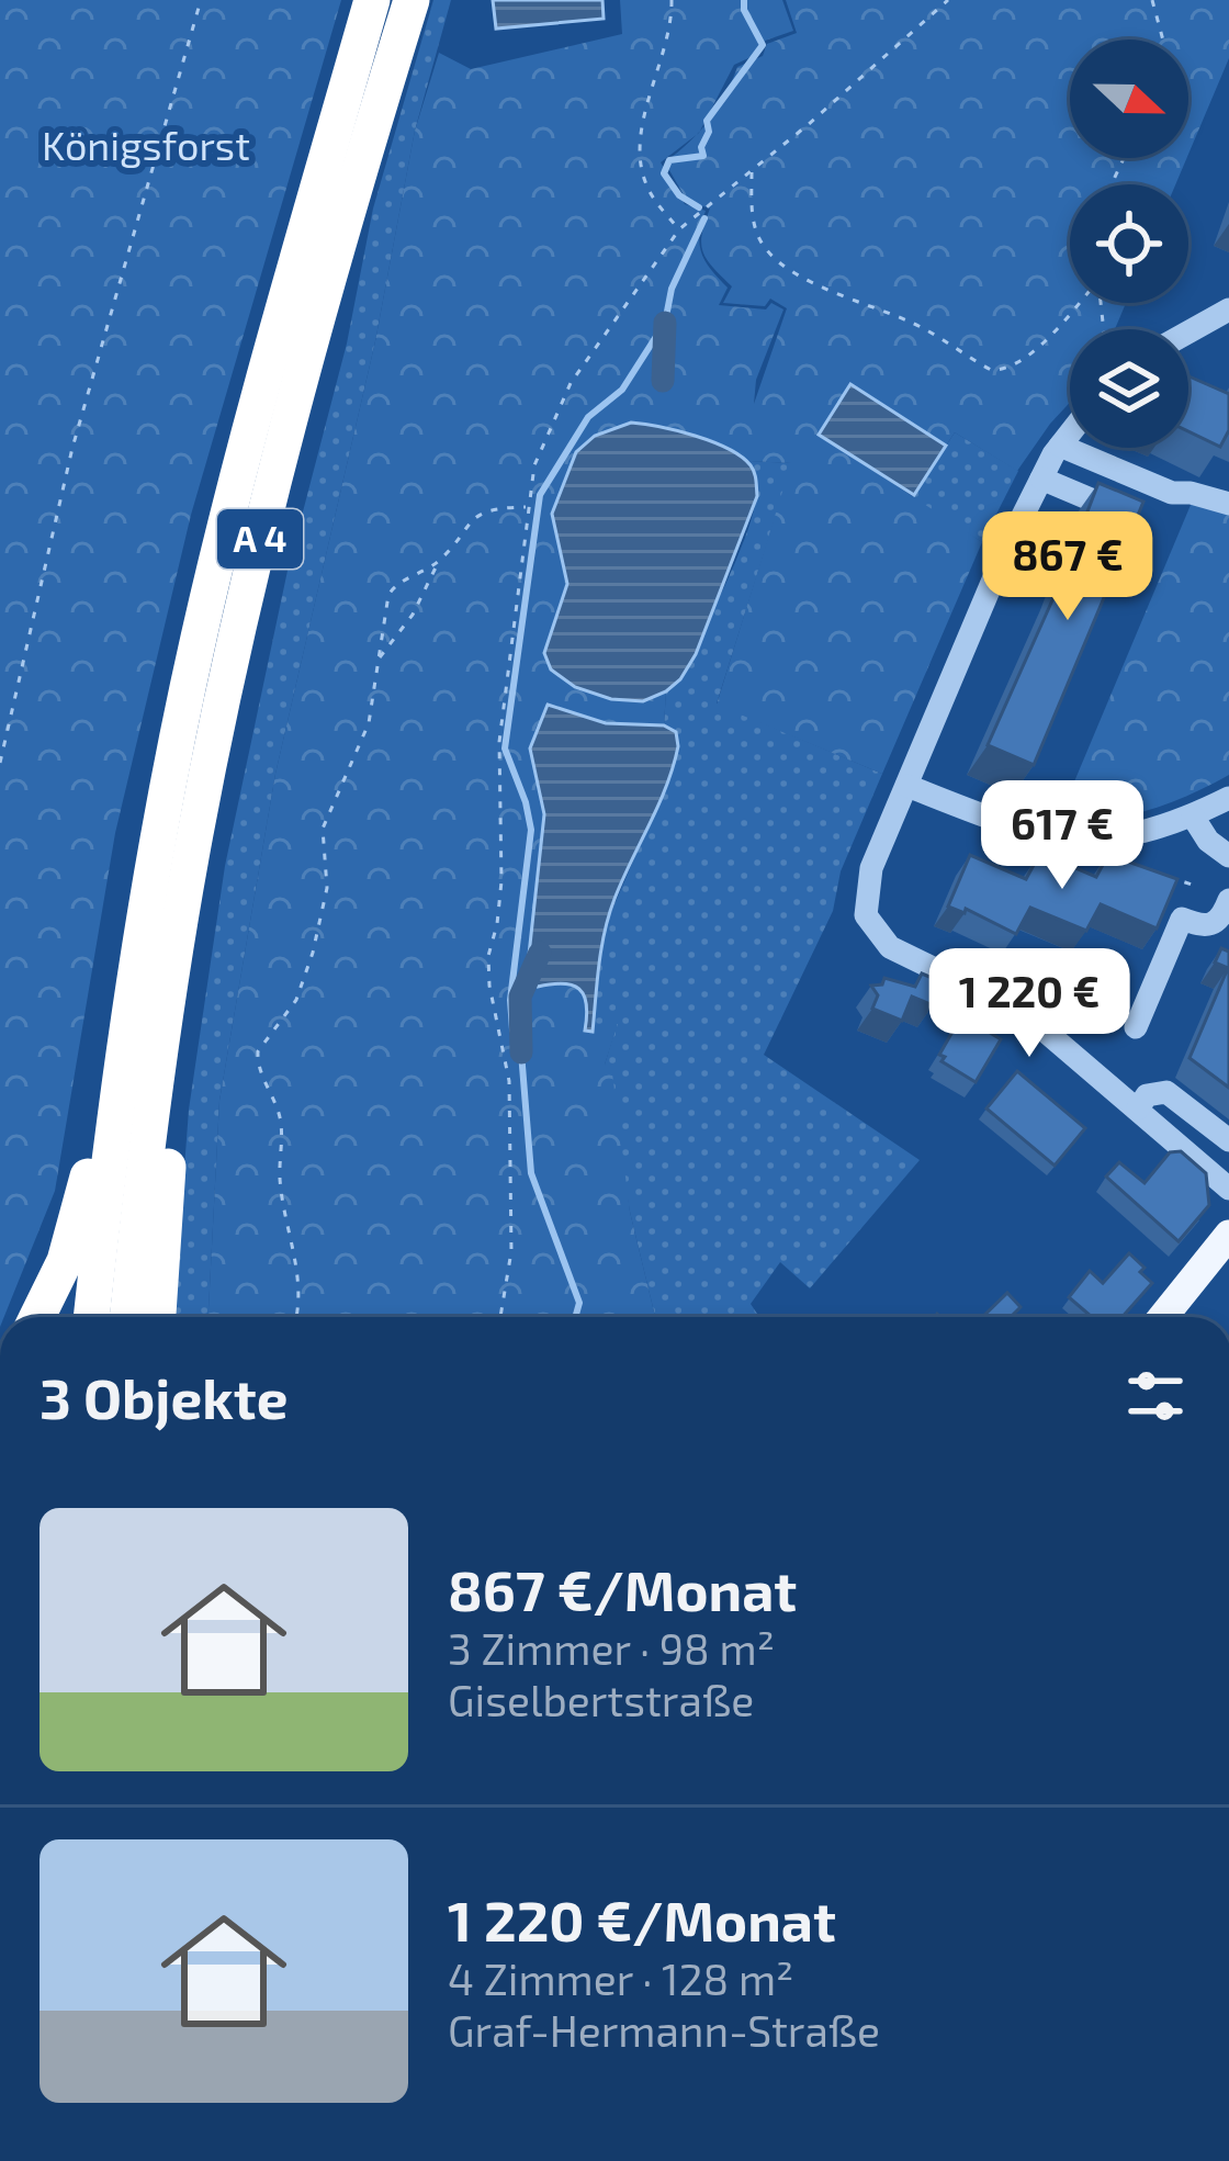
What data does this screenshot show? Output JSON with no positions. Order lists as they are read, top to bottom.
{
  "streets": {
    "highway": ["A 4"]
  },
  "parks": ["Königsforst"],
  "north": "right",
  "page": {
    "price": ["867 €", "617 €", "1 220 €"],
    "heading": "3 Objekte",
    "list": [
      {
        "name": "867 €/Monat",
        "note": "3 Zimmer · 98 m² · Giselbertstraße"
      },
      {
        "name": "1 220 €/Monat",
        "note": "4 Zimmer · 128 m² · Graf-Hermann-Straße"
      }
    ]
  }
}
